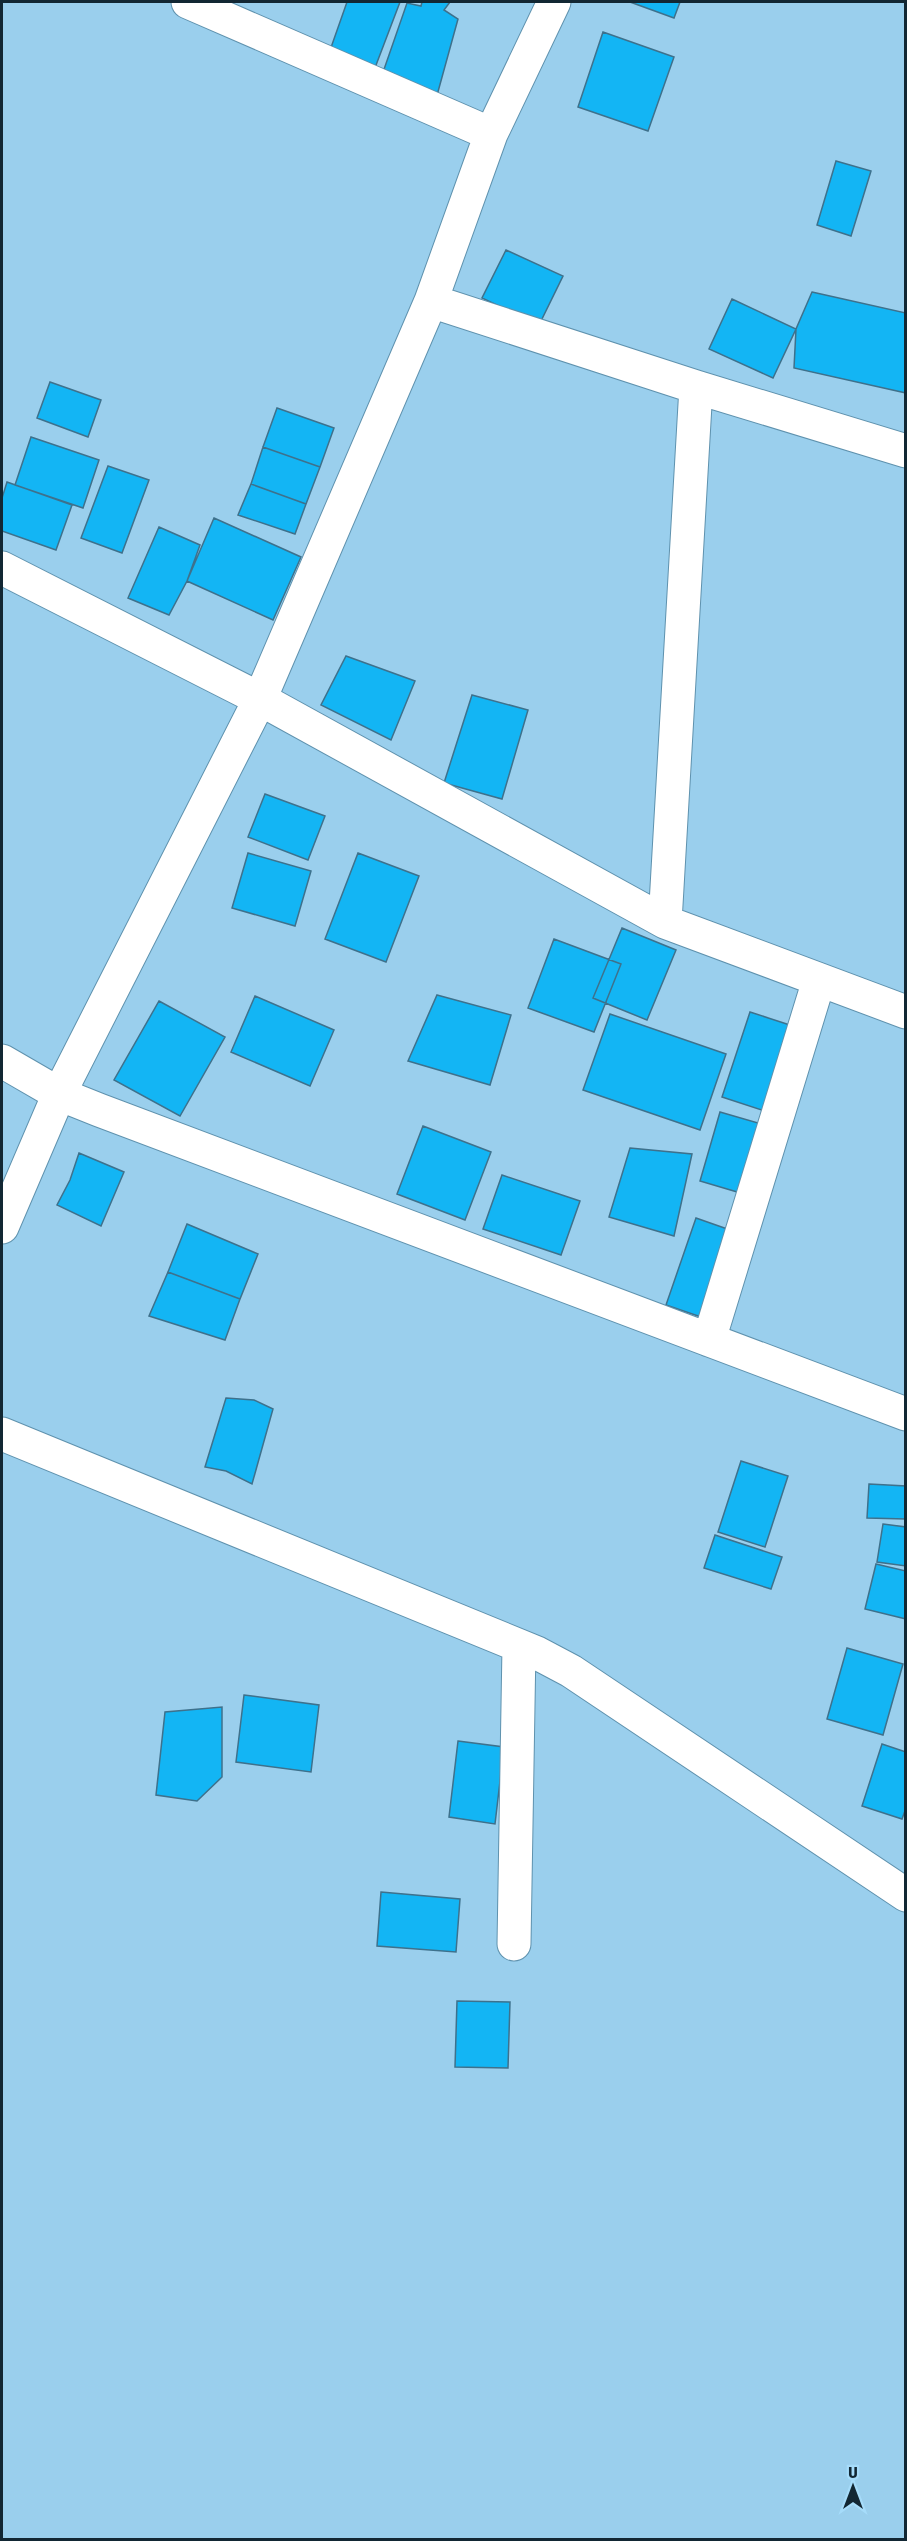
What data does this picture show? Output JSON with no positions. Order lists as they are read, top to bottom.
{
  "north": "top"
}
